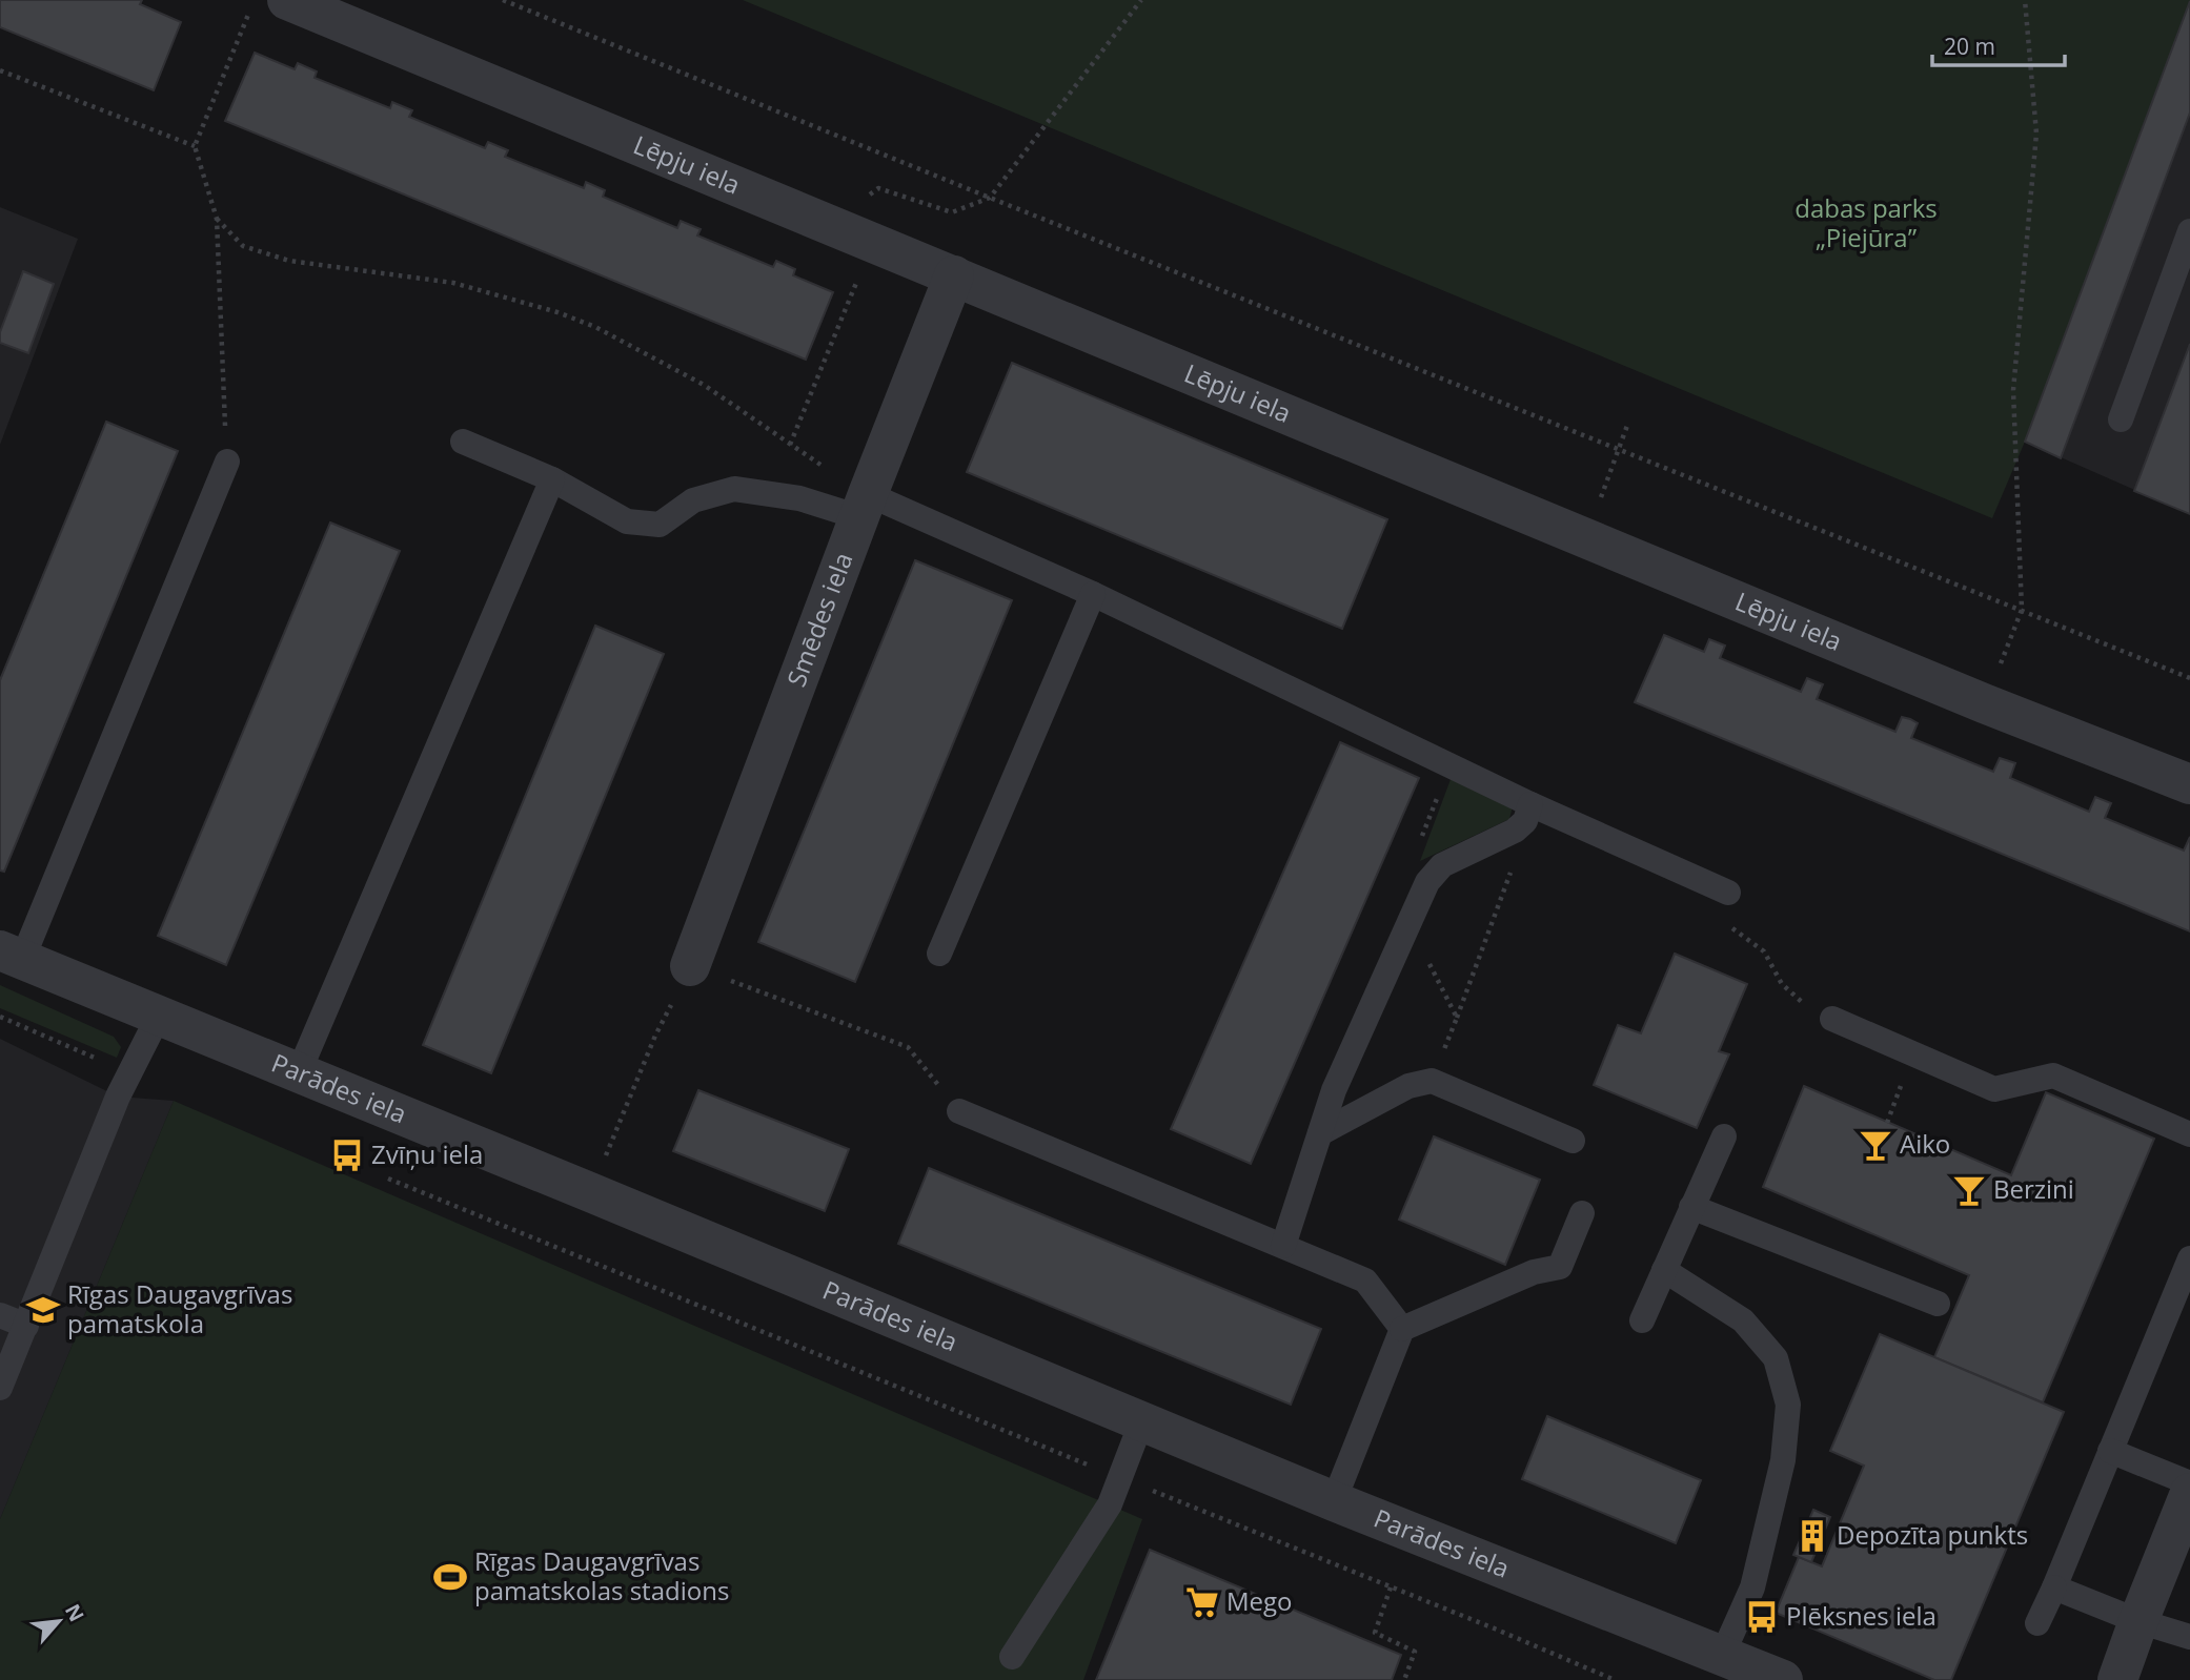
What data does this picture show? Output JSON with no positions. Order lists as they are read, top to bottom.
{
  "streets": {
    "street": ["Lēpju iela", "Smēdes iela", "Parādes iela"]
  },
  "crossings": [
    ["Lēpju iela", "Smēdes iela"]
  ],
  "parks": ["dabas parks „Piejūra”"],
  "places": {
    "bar": ["Aiko", "Berzini"],
    "bus stop": ["Zvīņu iela", "Plēksnes iela"],
    "school or university": ["Rīgas Daugavgrīvas pamatskola"],
    "building": ["Depozīta punkts"],
    "sports": ["Rīgas Daugavgrīvas pamatskolas stadions"],
    "supermarket": ["Mego"]
  },
  "scale_bar": "20 m",
  "north": "top right"
}
